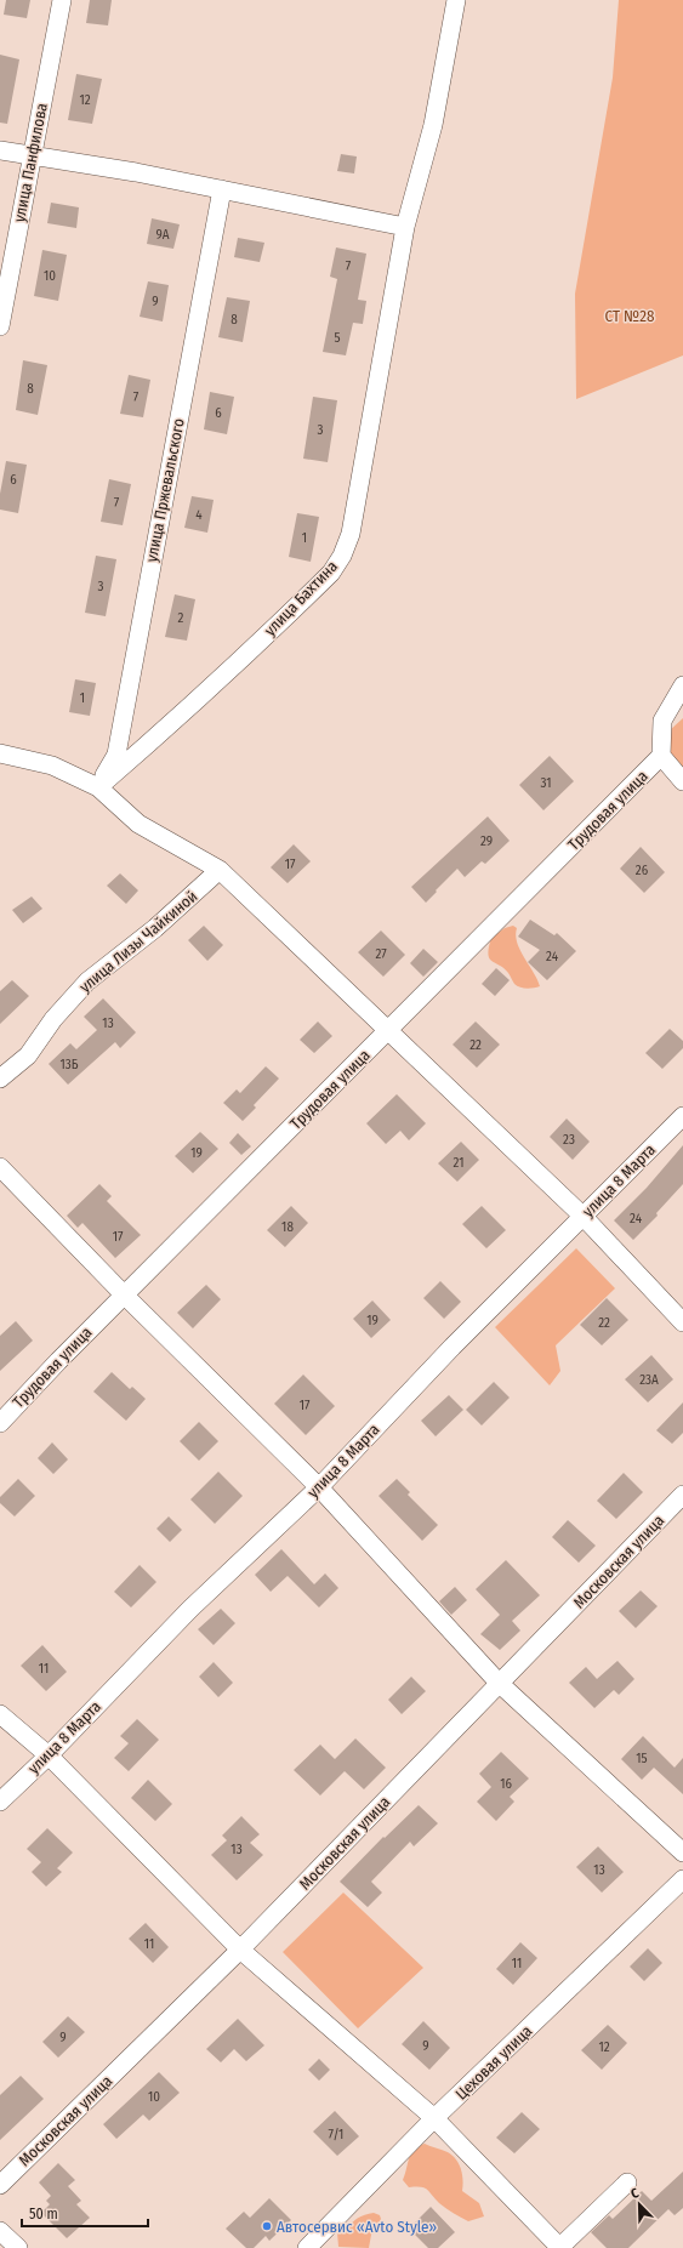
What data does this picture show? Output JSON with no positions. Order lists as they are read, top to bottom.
{
  "streets": {
    "street": [
      "улица Панфилова",
      "улица Пржевальского",
      "улица Бахтина",
      "Трудовая улица",
      "улица Лизы Чайкиной",
      "улица 8 Марта",
      "Московская улица",
      "Цеховая улица"
    ]
  },
  "crossings": [
    ["улица Пржевальского", "улица Бахтина"]
  ],
  "parks": ["СТ №28"],
  "places": ["Автосервис «Avto Style»"],
  "house_numbers": [
    "12",
    "9А",
    "7",
    "10",
    "9",
    "8",
    "5",
    "8",
    "7",
    "6",
    "3",
    "6",
    "7",
    "4",
    "1",
    "3",
    "2",
    "1",
    "31",
    "29",
    "17",
    "26",
    "27",
    "24",
    "13",
    "22",
    "13Б",
    "23",
    "19",
    "21",
    "24",
    "18",
    "17",
    "19",
    "22",
    "23А",
    "17",
    "11",
    "15",
    "16",
    "13",
    "13",
    "11",
    "11",
    "9",
    "9",
    "12",
    "10",
    "7/1"
  ],
  "scale_bar": "50 m",
  "north": "top left"
}
